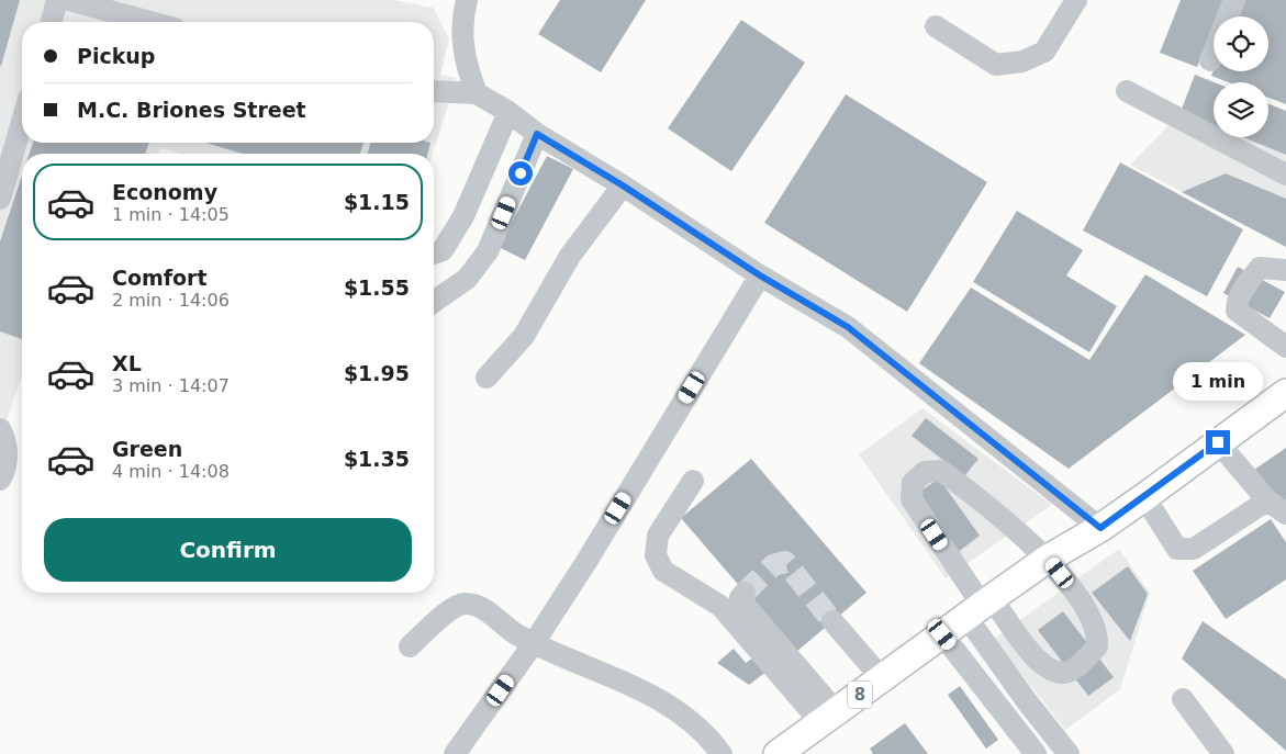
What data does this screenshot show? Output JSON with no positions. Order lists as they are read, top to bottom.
{
  "streets": {
    "main road": ["8"]
  },
  "page": {
    "banner": ["Pickup", "M.C. Briones Street"],
    "list": [
      {
        "name": "Economy",
        "note": "1 min · 14:05",
        "value": "$1.15"
      },
      {
        "name": "Comfort",
        "note": "2 min · 14:06",
        "value": "$1.55"
      },
      {
        "name": "XL",
        "note": "3 min · 14:07",
        "value": "$1.95"
      },
      {
        "name": "Green",
        "note": "4 min · 14:08",
        "value": "$1.35"
      }
    ],
    "bubble": "1 min",
    "buttons": "Confirm"
  }
}
